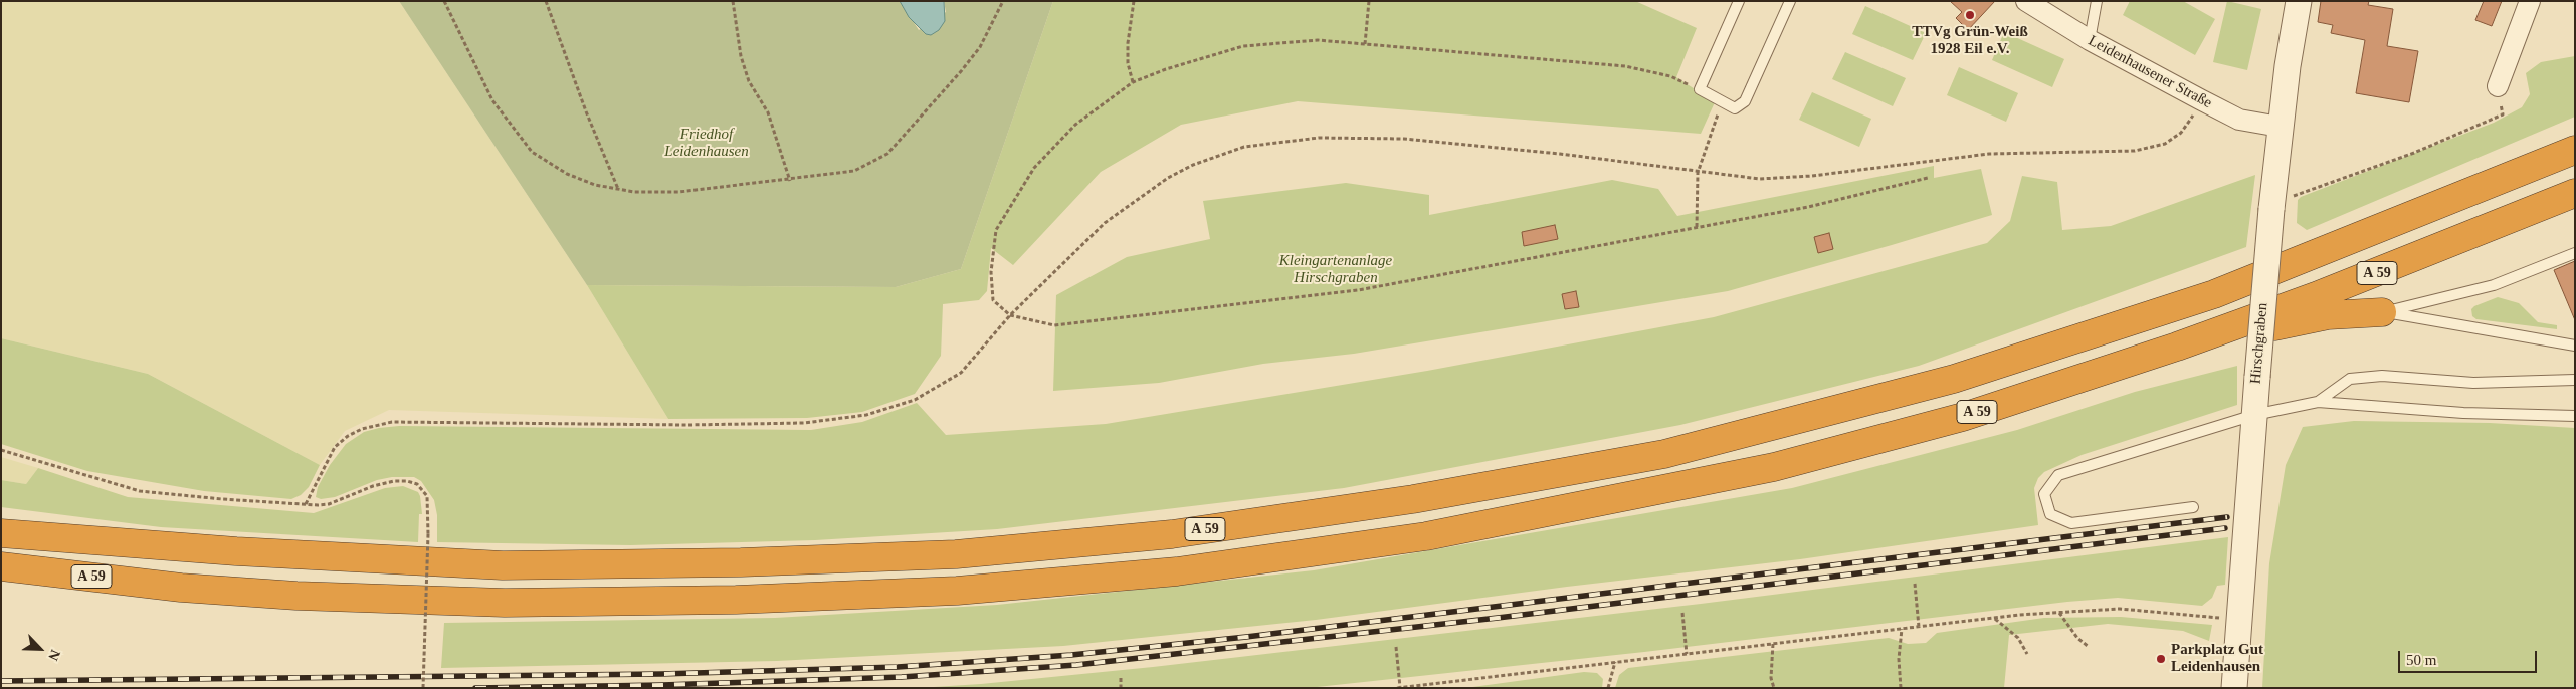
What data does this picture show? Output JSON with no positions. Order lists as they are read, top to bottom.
{
  "streets": {
    "highway": ["A 59"],
    "street": ["Leidenhausener Straße", "Hirschgraben"]
  },
  "crossings": [
    ["Leidenhausener Straße", "Hirschgraben"]
  ],
  "parks": ["Friedhof Leidenhausen", "Kleingartenanlage Hirschgraben"],
  "places": ["TTVg Grün-Weiß 1928 Eil e.V.", "Parkplatz Gut Leidenhausen"],
  "scale_bar": "50 m",
  "north": "bottom right"
}
